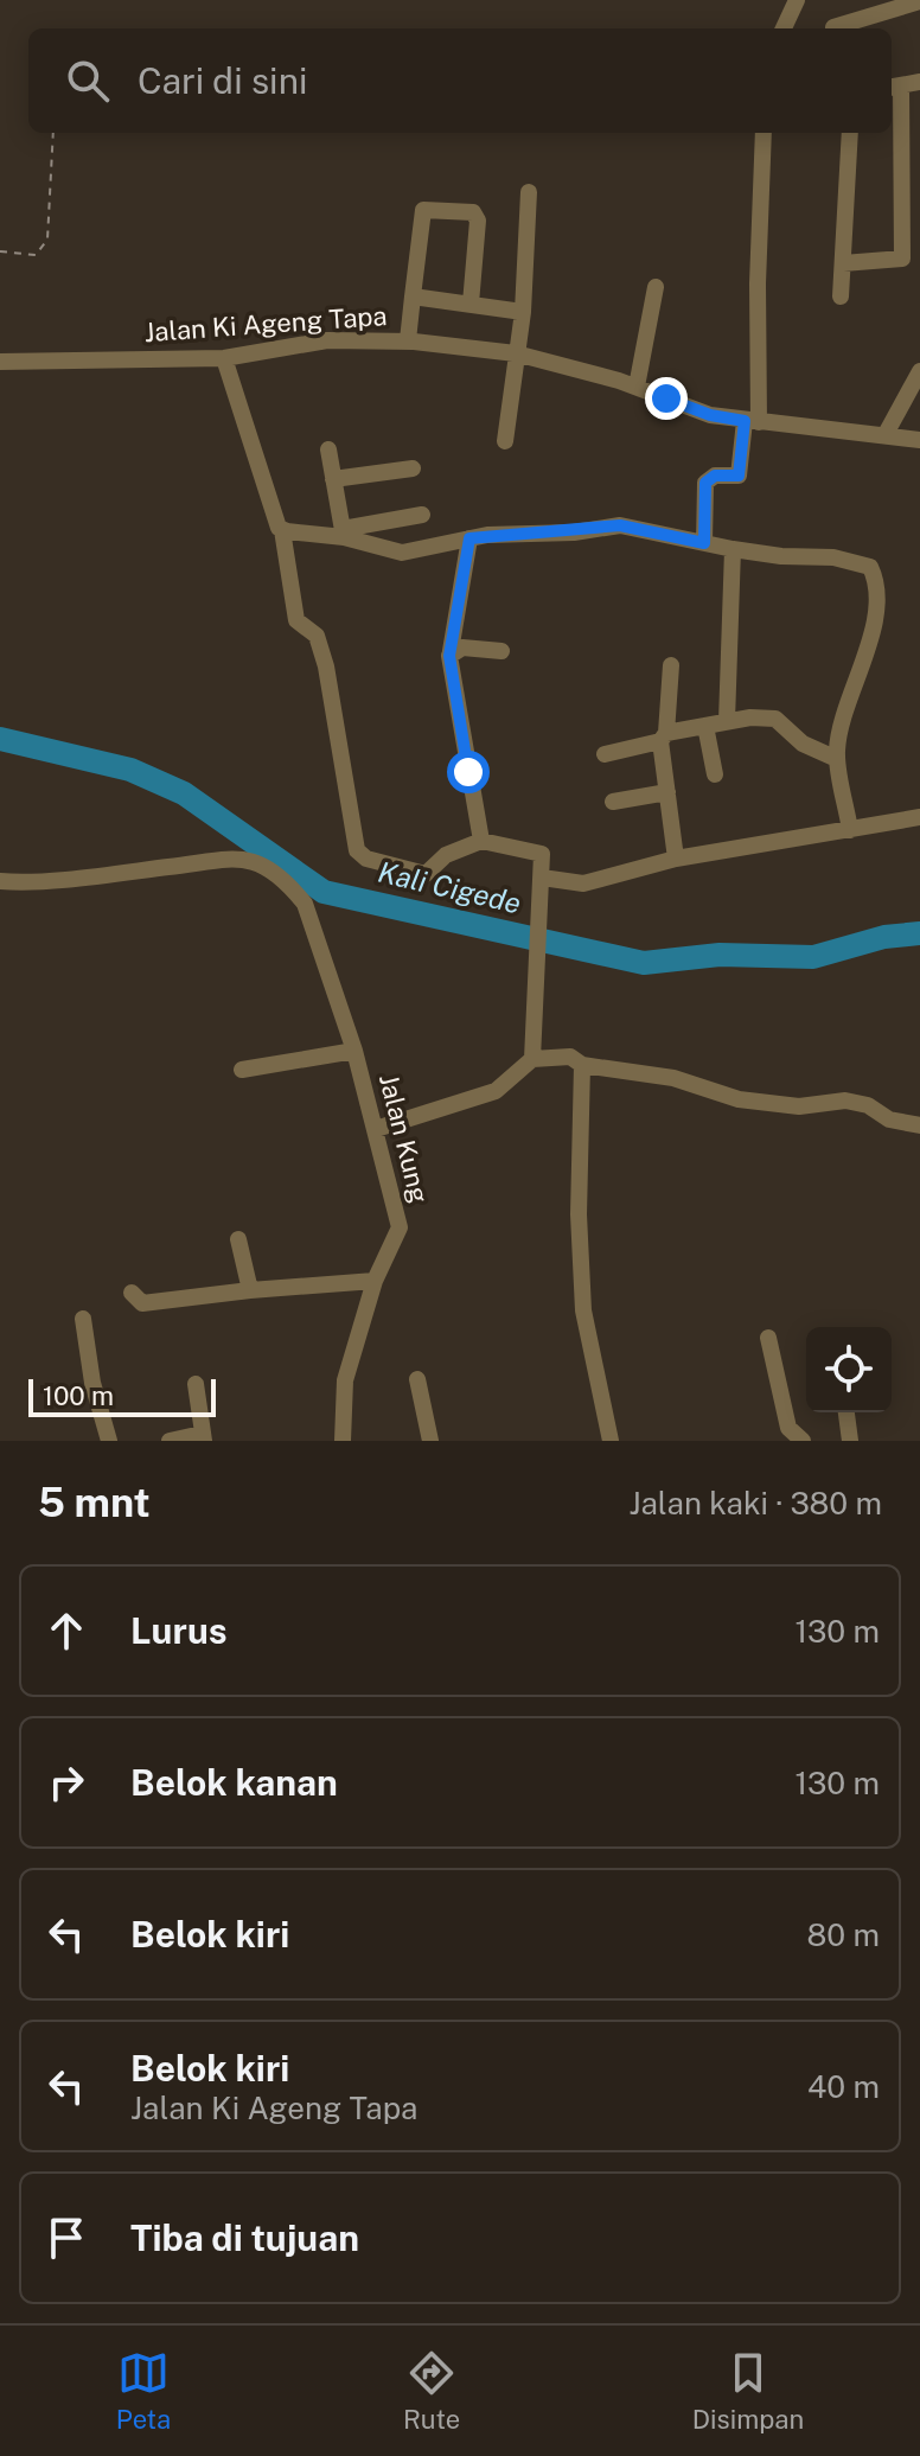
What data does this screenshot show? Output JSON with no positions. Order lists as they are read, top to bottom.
{
  "streets": {
    "street": ["Jalan Ki Ageng Tapa", "Jalan Kung"]
  },
  "water": ["Kali Cigede"],
  "scale_bar": "100 m",
  "page": {
    "search": "Cari di sini",
    "scale": "100 m",
    "heading": ["5 mnt", "Jalan kaki · 380 m"],
    "list": [
      ["Lurus", "130 m"],
      ["Belok kanan", "130 m"],
      ["Belok kiri", "80 m"],
      ["Belok kiri", "Jalan Ki Ageng Tapa", "40 m"],
      "Tiba di tujuan"
    ],
    "nav": ["Peta", "Rute", "Disimpan"]
  }
}
